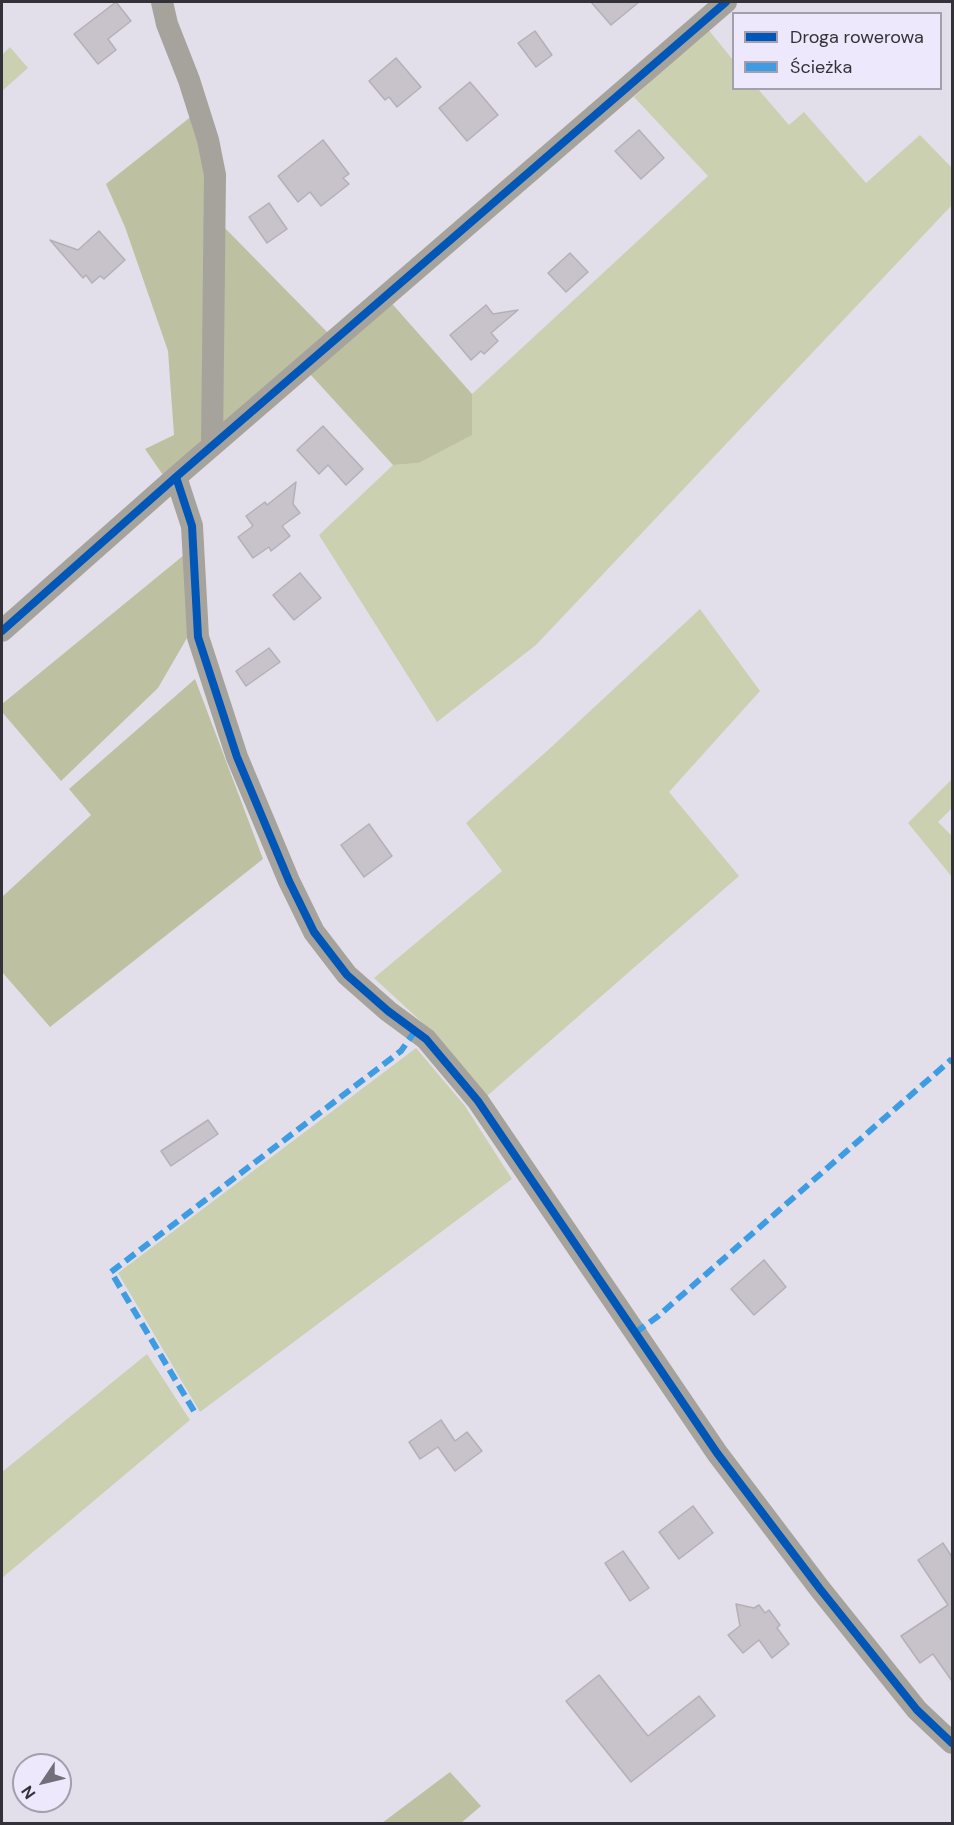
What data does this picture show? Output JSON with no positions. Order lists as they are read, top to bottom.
{
  "legend": ["Droga rowerowa", "Ścieżka"],
  "north": "bottom left"
}
